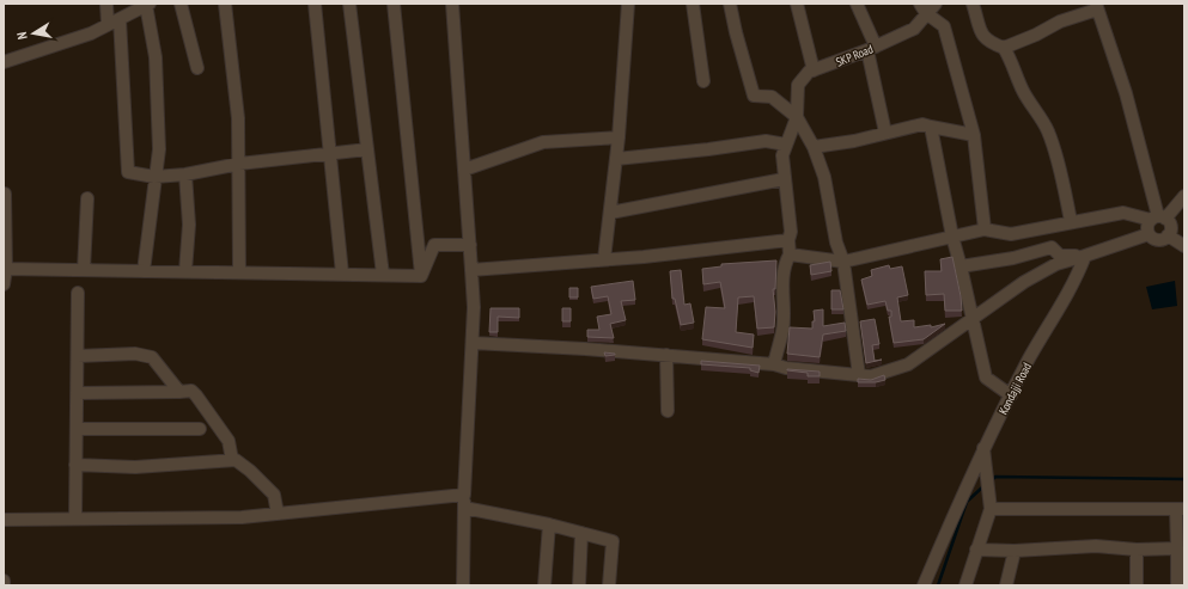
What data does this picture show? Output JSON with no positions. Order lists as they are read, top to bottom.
{
  "streets": {
    "street": ["SKP Road", "Kondajji Road"]
  },
  "north": "left"
}
